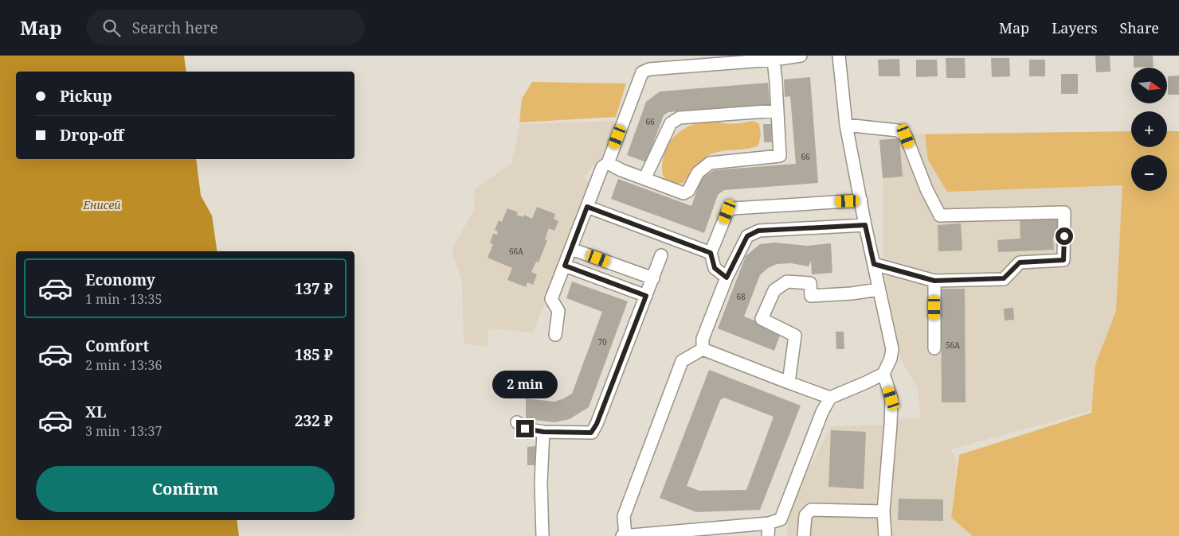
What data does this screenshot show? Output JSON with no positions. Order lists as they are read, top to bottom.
{
  "water": ["Енисей"],
  "house_numbers": [
    "66",
    "66",
    "66А",
    "68",
    "70",
    "56А"
  ],
  "north": "right",
  "page": {
    "header": "Map",
    "search": "Search here",
    "nav": ["Map", "Layers", "Share"],
    "map_buttons": ["+", "−"],
    "banner": ["Pickup", "Drop-off"],
    "list": [
      {
        "name": "Economy",
        "note": "1 min · 13:35",
        "value": "137 ₽"
      },
      {
        "name": "Comfort",
        "note": "2 min · 13:36",
        "value": "185 ₽"
      },
      {
        "name": "XL",
        "note": "3 min · 13:37",
        "value": "232 ₽"
      }
    ],
    "bubble": "2 min",
    "buttons": "Confirm"
  }
}
